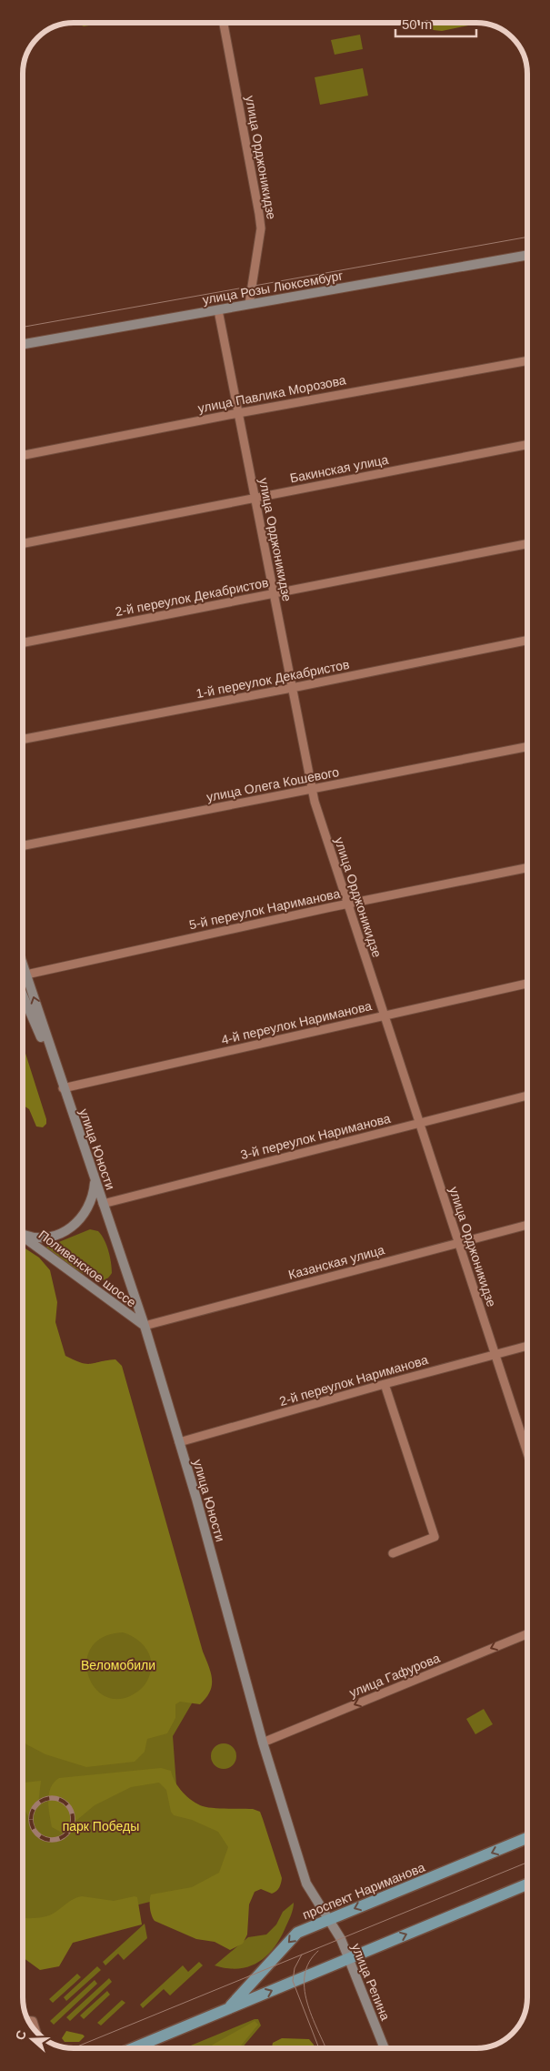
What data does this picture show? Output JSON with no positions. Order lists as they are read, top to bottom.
{
  "streets": {
    "main road": [
      "улица Розы Люксембург",
      "улица Юности",
      "Поливенское шоссе",
      "проспект Нариманова",
      "улица Репина"
    ],
    "street": [
      "улица Орджоникидзе",
      "улица Павлика Морозова",
      "Бакинская улица",
      "2-й переулок Декабристов",
      "1-й переулок Декабристов",
      "улица Олега Кошевого",
      "5-й переулок Нариманова",
      "4-й переулок Нариманова",
      "3-й переулок Нариманова",
      "Казанская улица",
      "2-й переулок Нариманова",
      "улица Гафурова"
    ]
  },
  "crossings": [
    ["улица Орджоникидзе", "улица Розы Люксембург"],
    ["улица Орджоникидзе", "улица Павлика Морозова"],
    ["улица Орджоникидзе", "Бакинская улица"],
    ["улица Орджоникидзе", "2-й переулок Декабристов"],
    ["улица Орджоникидзе", "1-й переулок Декабристов"],
    ["улица Орджоникидзе", "улица Олега Кошевого"],
    ["улица Орджоникидзе", "5-й переулок Нариманова"],
    ["улица Орджоникидзе", "4-й переулок Нариманова"],
    ["улица Орджоникидзе", "3-й переулок Нариманова"],
    ["улица Орджоникидзе", "Казанская улица"],
    ["улица Орджоникидзе", "2-й переулок Нариманова"],
    ["5-й переулок Нариманова", "улица Юности"],
    ["4-й переулок Нариманова", "улица Юности"],
    ["3-й переулок Нариманова", "улица Юности"],
    ["улица Юности", "Казанская улица"],
    ["улица Юности", "Поливенское шоссе"],
    ["улица Юности", "2-й переулок Нариманова"],
    ["улица Юности", "улица Гафурова"],
    ["улица Юности", "проспект Нариманова"],
    ["улица Юности", "улица Репина"],
    ["Казанская улица", "Поливенское шоссе"],
    ["проспект Нариманова", "улица Репина"]
  ],
  "one_way": ["улица Гафурова"],
  "parks": ["Веломобили", "парк Победы"],
  "scale_bar": "50 m",
  "north": "left"
}
